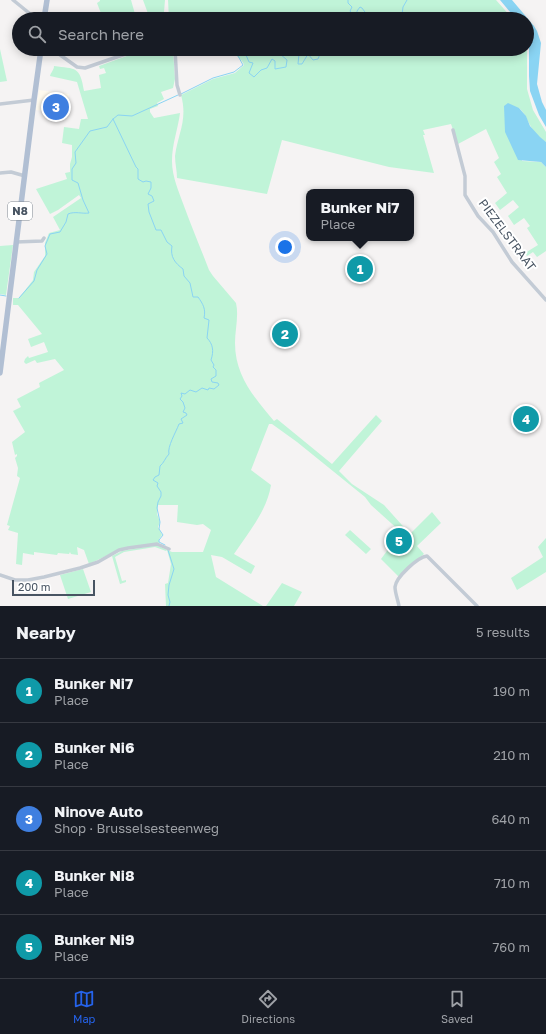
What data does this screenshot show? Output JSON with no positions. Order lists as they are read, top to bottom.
{
  "streets": {
    "main road": ["N8"],
    "street": ["PIEZELSTRAAT"]
  },
  "scale_bar": "200 m",
  "page": {
    "search": "Search here",
    "pins": [
      "3",
      "1",
      "2",
      "4",
      "5"
    ],
    "popup": ["Bunker Ni7", "Place"],
    "scale": "200 m",
    "heading": ["Nearby", "5 results"],
    "list": [
      {
        "mark": "1",
        "name": "Bunker Ni7",
        "note": "Place",
        "value": "190 m"
      },
      {
        "mark": "2",
        "name": "Bunker Ni6",
        "note": "Place",
        "value": "210 m"
      },
      {
        "mark": "3",
        "name": "Ninove Auto",
        "note": "Shop · Brusselsesteenweg",
        "value": "640 m"
      },
      {
        "mark": "4",
        "name": "Bunker Ni8",
        "note": "Place",
        "value": "710 m"
      },
      {
        "mark": "5",
        "name": "Bunker Ni9",
        "note": "Place",
        "value": "760 m"
      }
    ],
    "nav": ["Map", "Directions", "Saved"]
  }
}
